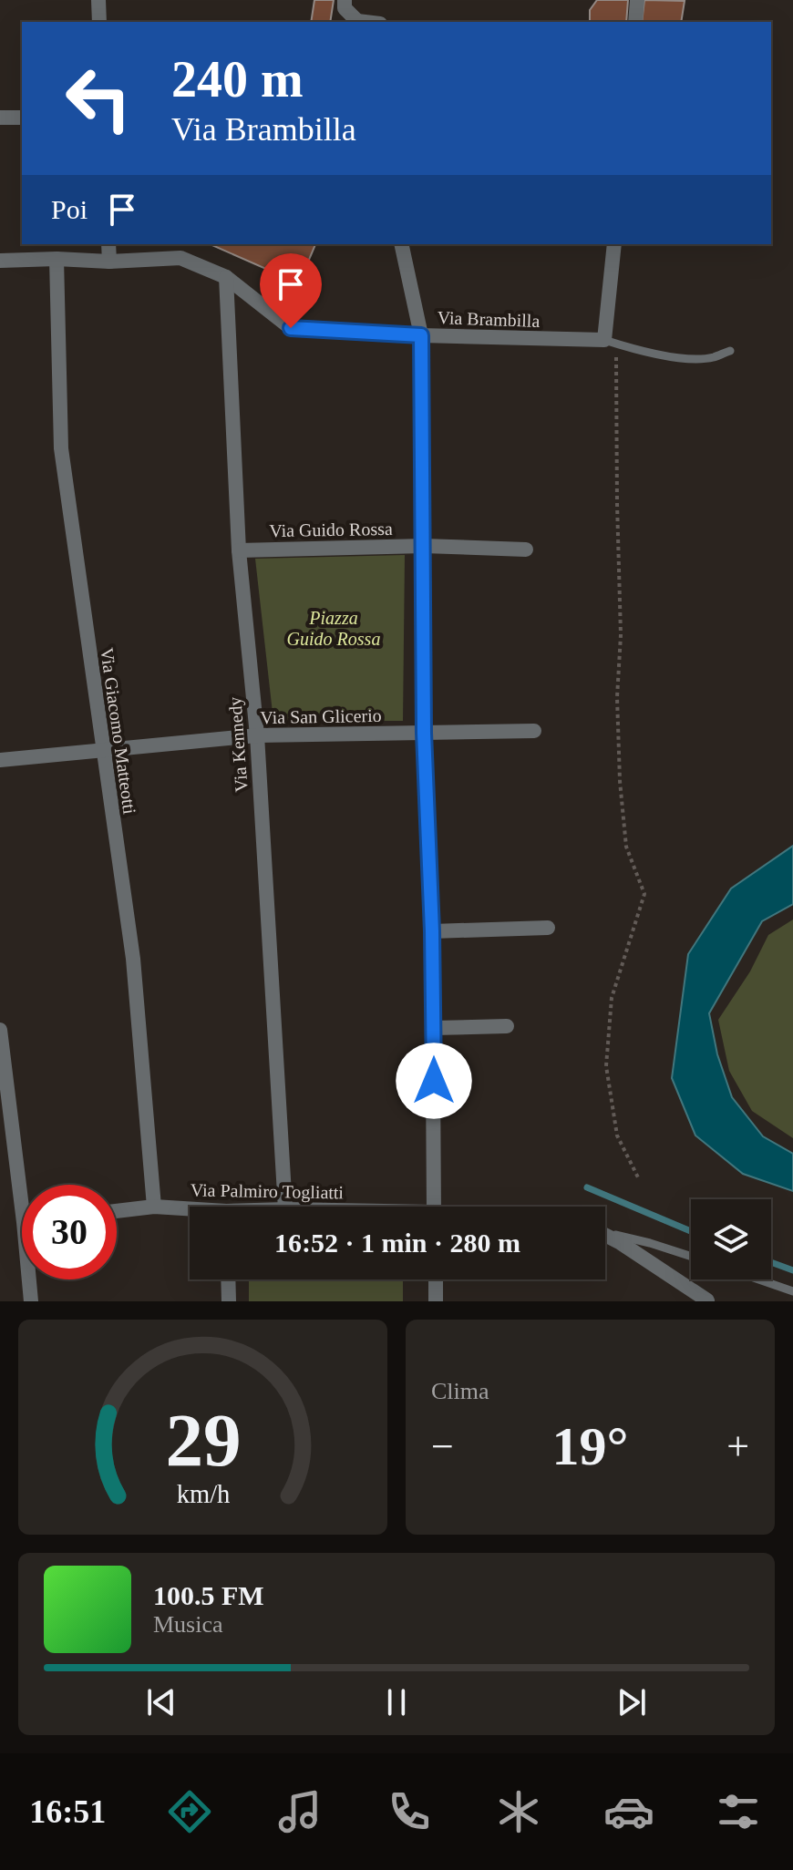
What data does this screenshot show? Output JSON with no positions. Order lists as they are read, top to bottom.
{
  "streets": {
    "street": [
      "Via Brambilla",
      "Via Guido Rossa",
      "Via San Glicerio",
      "Via Giacomo Matteotti",
      "Via Kennedy",
      "Via Palmiro Togliatti"
    ]
  },
  "crossings": [
    ["Via Brambilla", "Via Giacomo Matteotti"],
    ["Via Brambilla", "Via Kennedy"],
    ["Via Guido Rossa", "Via Kennedy"],
    ["Via San Glicerio", "Via Giacomo Matteotti"],
    ["Via San Glicerio", "Via Kennedy"],
    ["Via Giacomo Matteotti", "Via Palmiro Togliatti"]
  ],
  "parks": ["Piazza Guido Rossa"],
  "page": {
    "turn": ["240 m", "Via Brambilla"],
    "then": "Poi",
    "limit": "30",
    "trip": "16:52 · 1 min · 280 m",
    "tile": "Clima",
    "heat": ["−", "19°", "+"],
    "song": ["100.5 FM", "Musica"],
    "tabs": "16:51",
    "gauge": ["29", "km/h"]
  }
}
